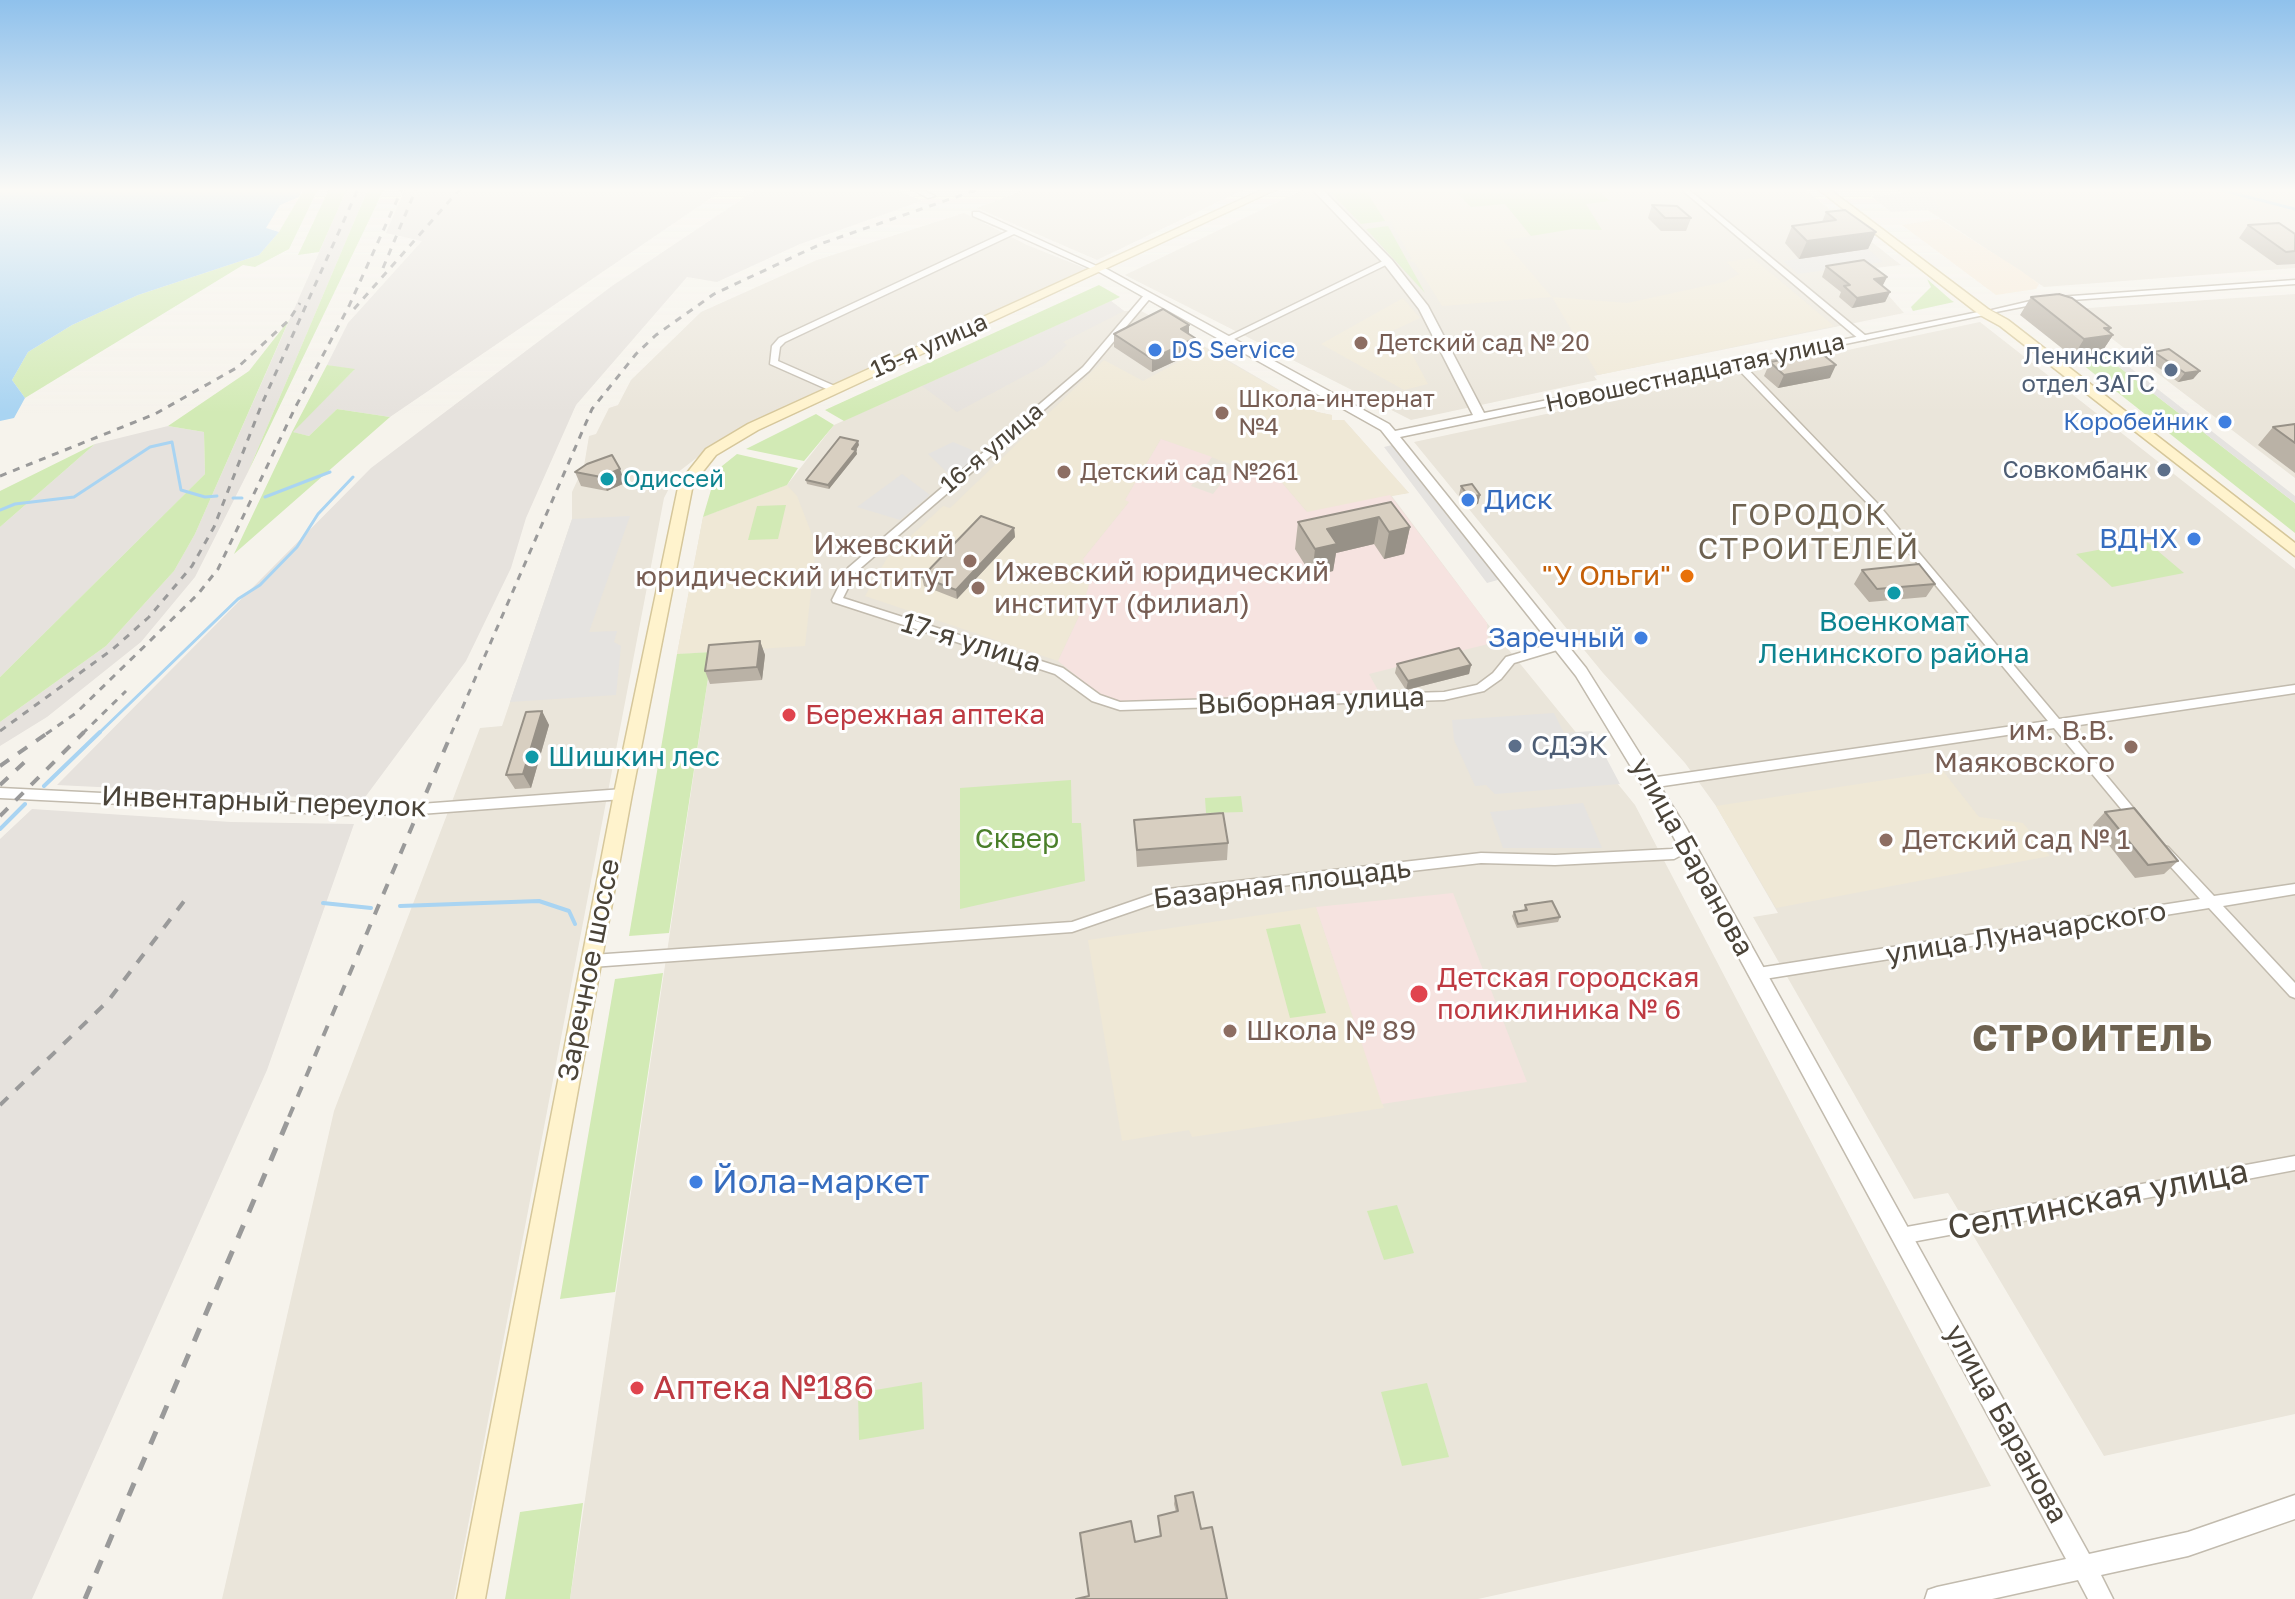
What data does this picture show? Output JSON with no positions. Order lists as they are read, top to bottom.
{
  "streets": {
    "main road": ["15-я улица", "Заречное шоссе"],
    "street": [
      "Новошестнадцатая улица",
      "16-я улица",
      "17-я улица",
      "Выборная улица",
      "Инвентарный переулок",
      "улица Баранова",
      "Базарная площадь",
      "улица Луначарского",
      "Селтинская улица"
    ]
  },
  "crossings": [
    ["15-я улица", "улица Баранова"],
    ["15-я улица", "Заречное шоссе"],
    ["Новошестнадцатая улица", "улица Баранова"],
    ["16-я улица", "17-я улица"],
    ["16-я улица", "улица Баранова"],
    ["17-я улица", "Выборная улица"],
    ["Выборная улица", "улица Баранова"],
    ["Инвентарный переулок", "Заречное шоссе"],
    ["улица Баранова", "Базарная площадь"],
    ["улица Баранова", "улица Луначарского"],
    ["улица Баранова", "Селтинская улица"],
    ["Базарная площадь", "Заречное шоссе"]
  ],
  "districts": ["ГОРОДОК СТРОИТЕЛЕЙ", "СТРОИТЕЛЬ"],
  "parks": ["Сквер"],
  "places": [
    "Детский сад № 20",
    "DS Service",
    "Ленинский отдел ЗАГС",
    "Школа-интернат №4",
    "Коробейник",
    "Совкомбанк",
    "Детский сад №261",
    "Одиссей",
    "Диск",
    "ВДНХ",
    "Ижевский юридический институт",
    "\"У Ольги\"",
    "Ижевский юридический институт (филиал)",
    "Военкомат Ленинского района",
    "Заречный",
    "Бережная аптека",
    "СДЭК",
    "им. В.В. Маяковского",
    "Шишкин лес",
    "Детский сад № 1",
    "Детская городская поликлиника № 6",
    "Школа № 89",
    "Йола-маркет",
    "Аптека №186"
  ]
}
